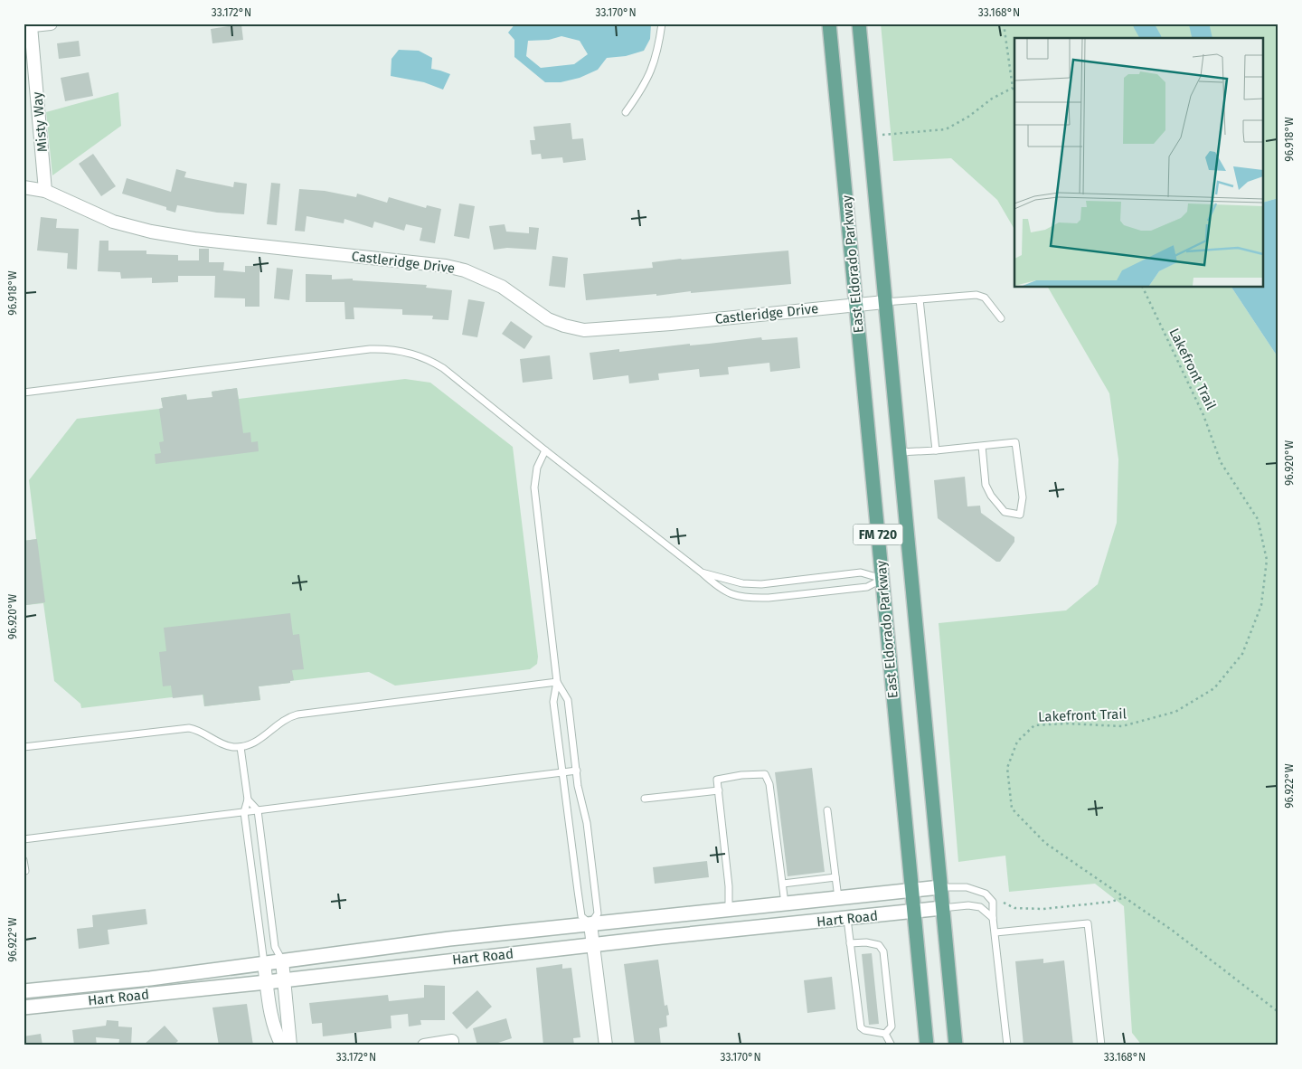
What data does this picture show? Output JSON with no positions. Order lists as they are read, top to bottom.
{
  "streets": {
    "main road": ["East Eldorado Parkway", "FM 720"],
    "street": ["Misty Way", "Castleridge Drive", "Hart Road"],
    "path": ["Lakefront Trail"]
  },
  "crossings": [
    ["Misty Way", "Castleridge Drive"],
    ["Castleridge Drive", "East Eldorado Parkway"],
    ["East Eldorado Parkway", "Hart Road"]
  ],
  "coordinates": [
    "33.172°N",
    "33.170°N",
    "33.168°N",
    "96.918°W",
    "96.920°W",
    "96.922°W"
  ]
}
